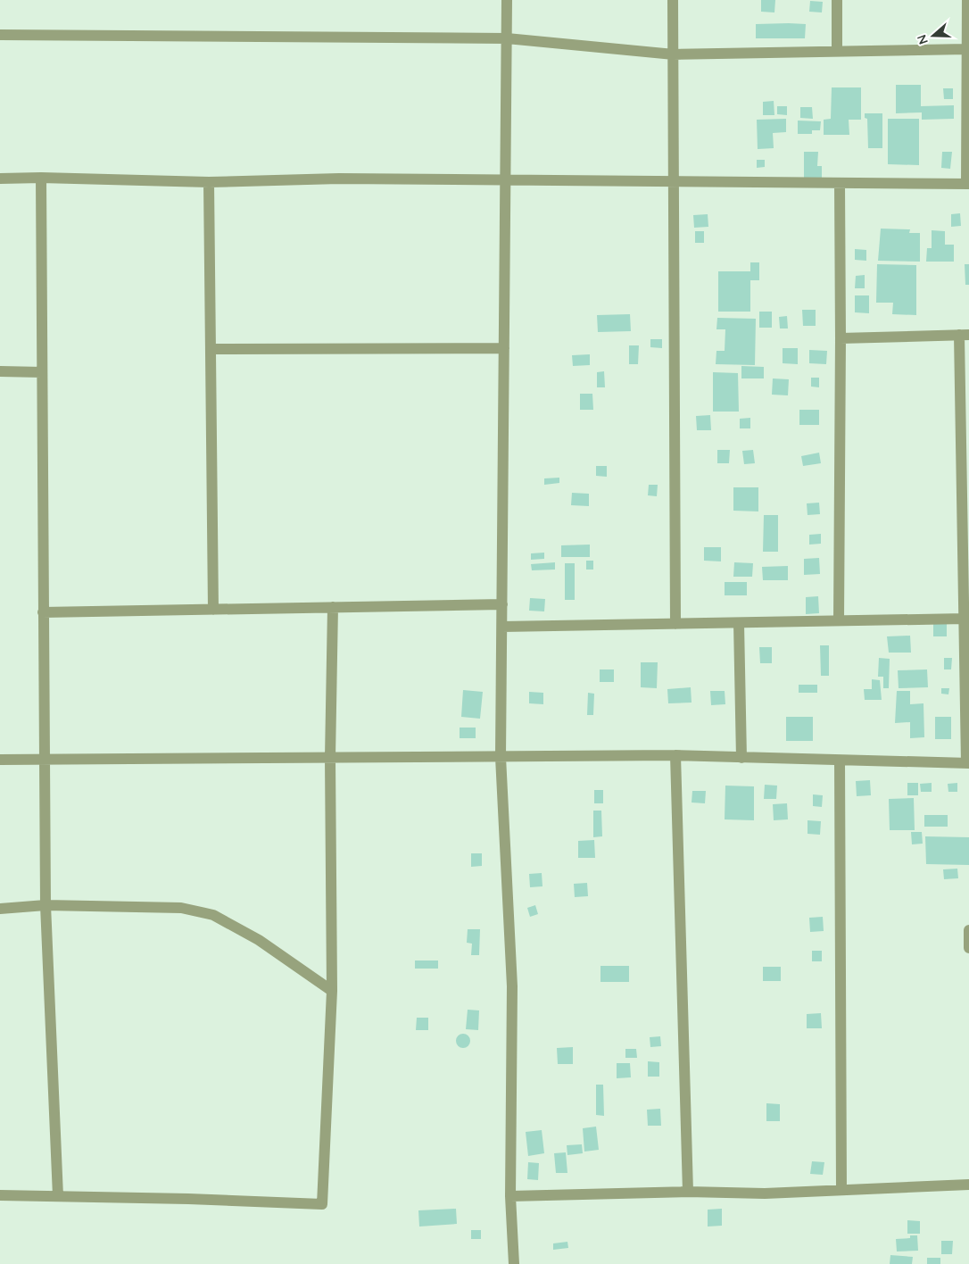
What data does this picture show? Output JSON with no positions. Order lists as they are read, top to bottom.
{
  "north": "left"
}
